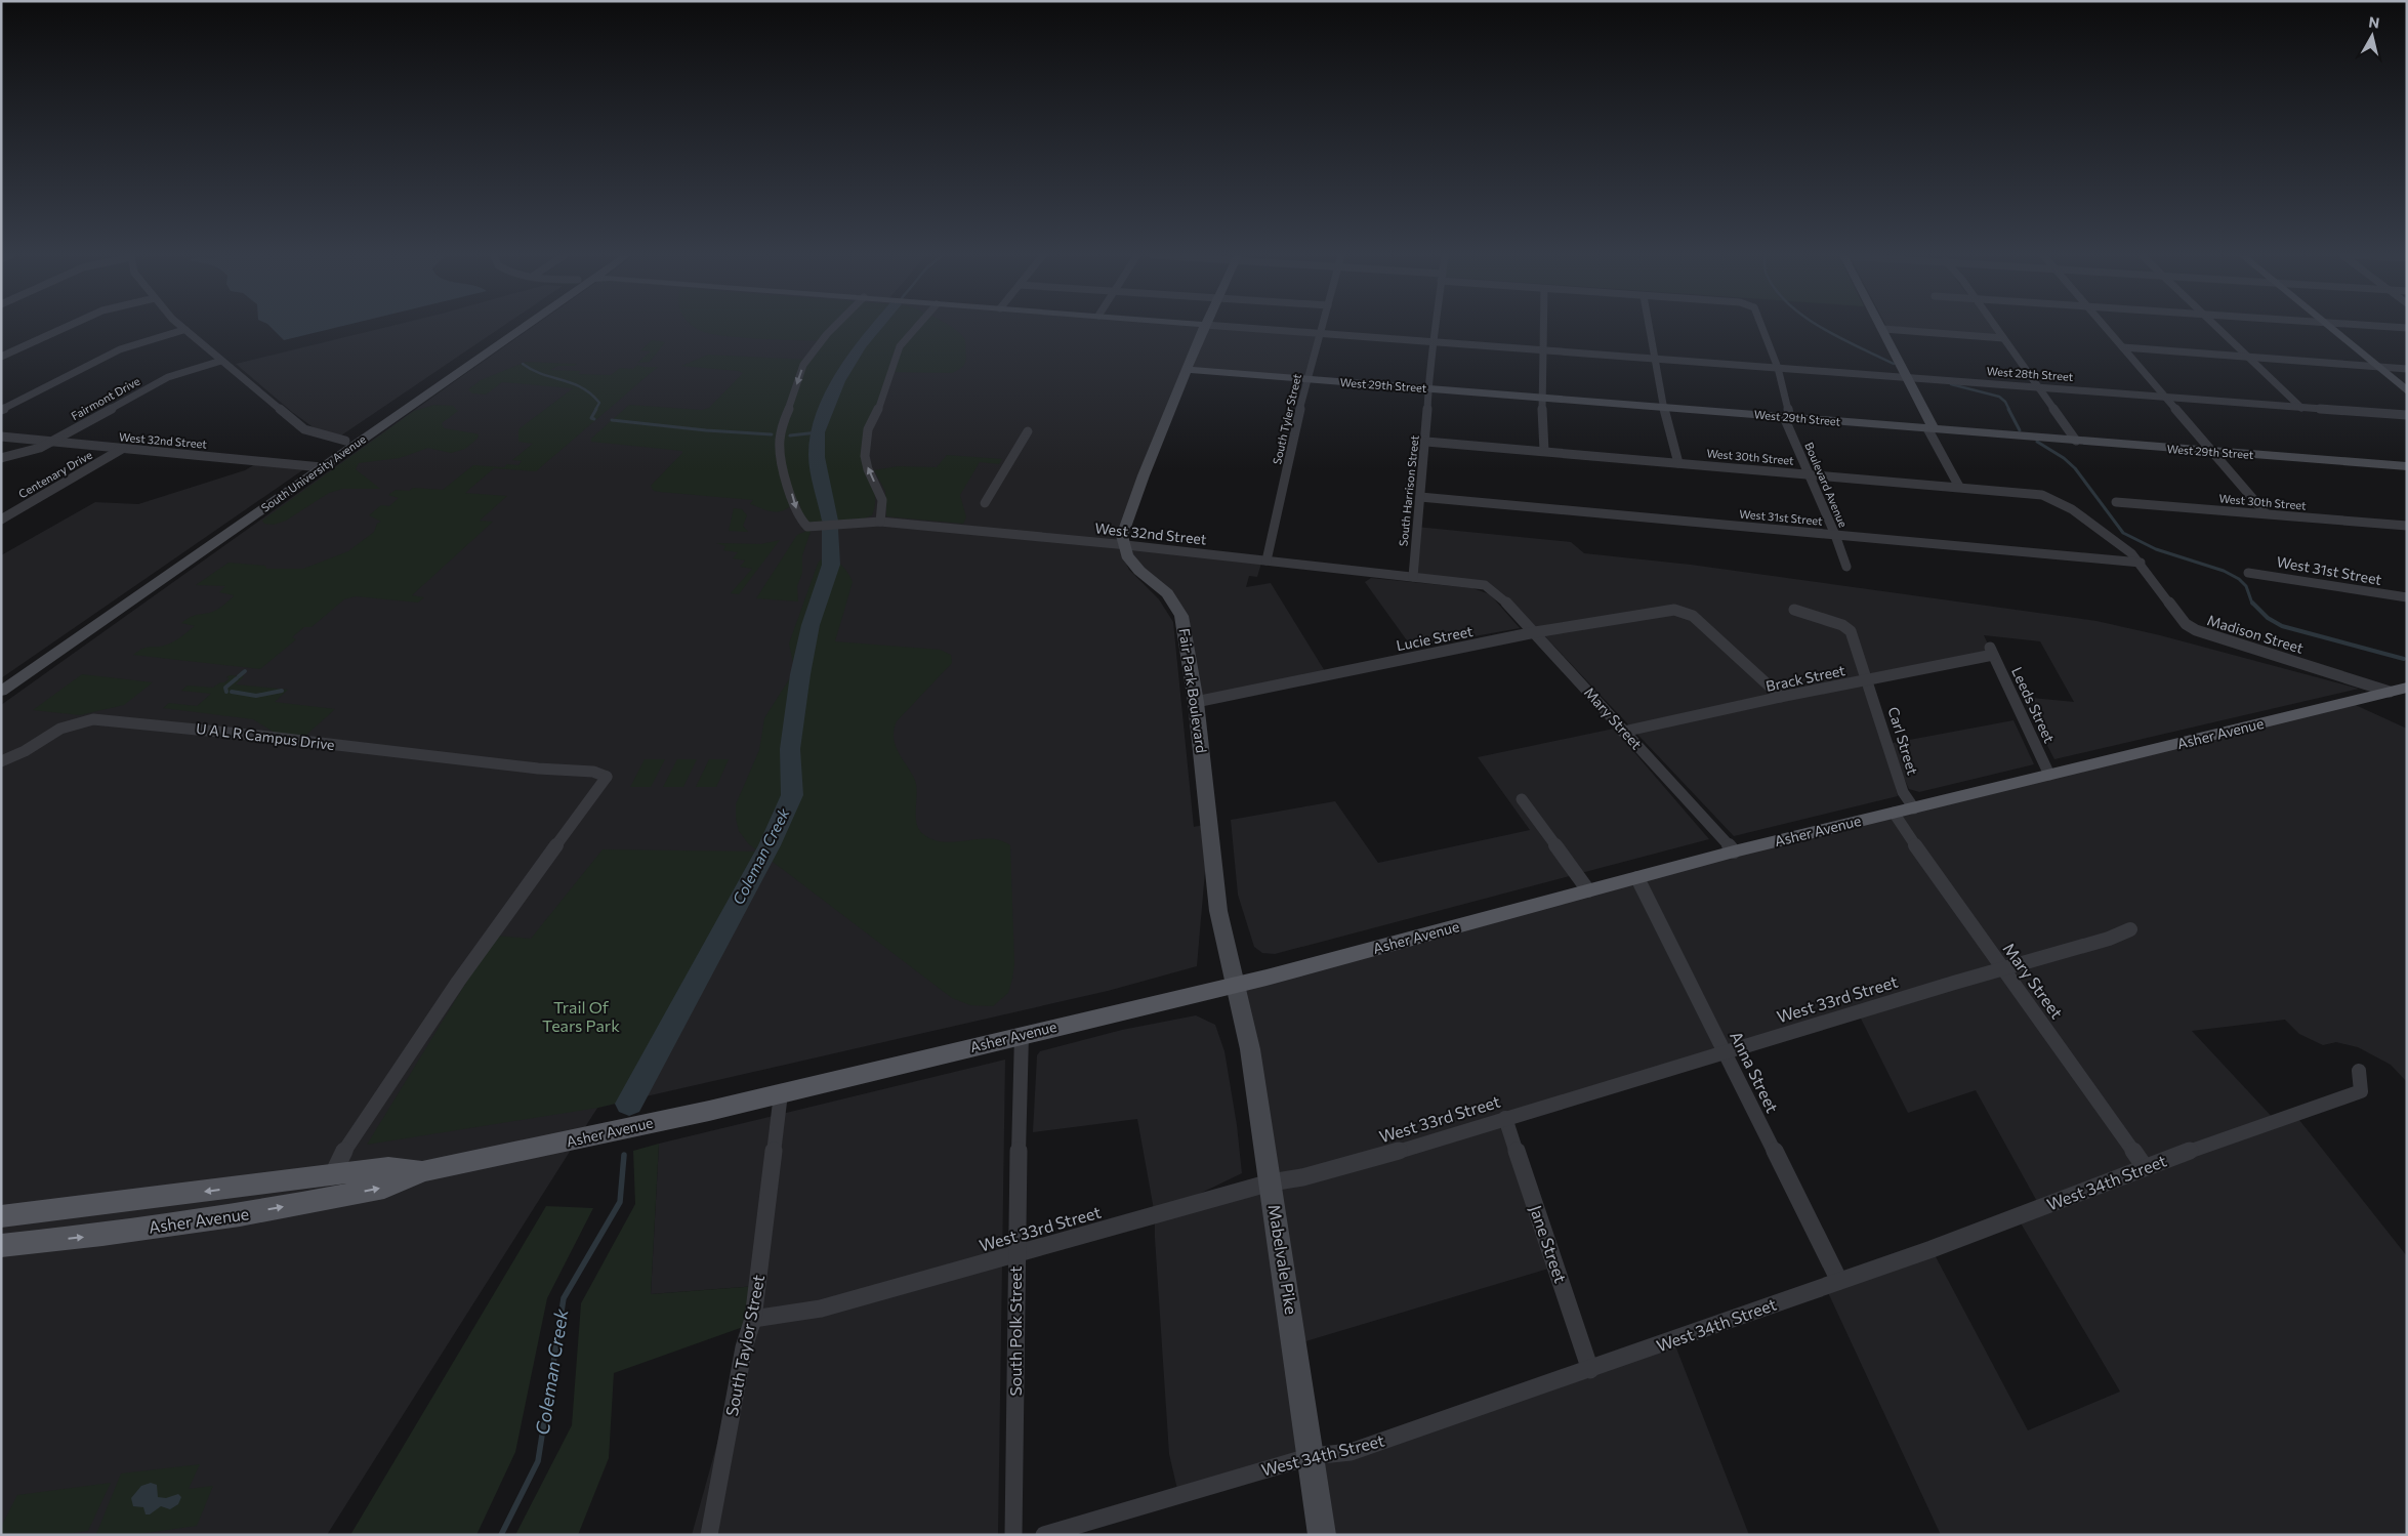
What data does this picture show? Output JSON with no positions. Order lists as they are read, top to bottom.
{
  "streets": {
    "main road": ["Asher Avenue"],
    "street": [
      "West 28th Street",
      "West 29th Street",
      "Fairmont Drive",
      "South Tyler Street",
      "West 32nd Street",
      "West 30th Street",
      "South University Avenue",
      "Centenary Drive",
      "Boulevard Avenue",
      "South Harrison Street",
      "West 31st Street",
      "Madison Street",
      "Lucie Street",
      "Brack Street",
      "Fair Park Boulevard",
      "Leeds Street",
      "Mary Street",
      "U A L R Campus Drive",
      "Carl Street",
      "West 33rd Street",
      "Anna Street",
      "West 34th Street",
      "Jane Street",
      "Mabelvale Pike",
      "South Polk Street",
      "South Taylor Street"
    ]
  },
  "crossings": [
    ["West 28th Street", "South Tyler Street"],
    ["West 28th Street", "Boulevard Avenue"],
    ["West 28th Street", "South Harrison Street"],
    ["West 29th Street", "South Tyler Street"],
    ["West 29th Street", "Boulevard Avenue"],
    ["West 29th Street", "South Harrison Street"],
    ["Fairmont Drive", "West 32nd Street"],
    ["South Tyler Street", "West 32nd Street"],
    ["West 32nd Street", "South University Avenue"],
    ["West 32nd Street", "Centenary Drive"],
    ["West 32nd Street", "South Harrison Street"],
    ["West 32nd Street", "Fair Park Boulevard"],
    ["West 32nd Street", "Mary Street"],
    ["West 30th Street", "Boulevard Avenue"],
    ["West 30th Street", "South Harrison Street"],
    ["West 30th Street", "Madison Street"],
    ["Boulevard Avenue", "West 31st Street"],
    ["South Harrison Street", "West 31st Street"],
    ["West 31st Street", "Madison Street"],
    ["Madison Street", "Asher Avenue"],
    ["Lucie Street", "Brack Street"],
    ["Lucie Street", "Fair Park Boulevard"],
    ["Lucie Street", "Mary Street"],
    ["Brack Street", "Leeds Street"],
    ["Brack Street", "Mary Street"],
    ["Brack Street", "Carl Street"],
    ["Fair Park Boulevard", "Asher Avenue"],
    ["Fair Park Boulevard", "Mabelvale Pike"],
    ["Leeds Street", "Asher Avenue"],
    ["Mary Street", "Asher Avenue"],
    ["Mary Street", "West 33rd Street"],
    ["Mary Street", "West 34th Street"],
    ["Asher Avenue", "U A L R Campus Drive"],
    ["Asher Avenue", "Carl Street"],
    ["Asher Avenue", "Anna Street"],
    ["Asher Avenue", "Mabelvale Pike"],
    ["Asher Avenue", "South Polk Street"],
    ["Asher Avenue", "South Taylor Street"],
    ["West 33rd Street", "Anna Street"],
    ["West 33rd Street", "Jane Street"],
    ["West 33rd Street", "Mabelvale Pike"],
    ["West 33rd Street", "South Polk Street"],
    ["West 33rd Street", "South Taylor Street"],
    ["Anna Street", "West 34th Street"],
    ["West 34th Street", "Jane Street"],
    ["West 34th Street", "Mabelvale Pike"]
  ],
  "water": ["Coleman Creek"],
  "parks": ["Trail Of Tears Park"],
  "north": "top"
}
